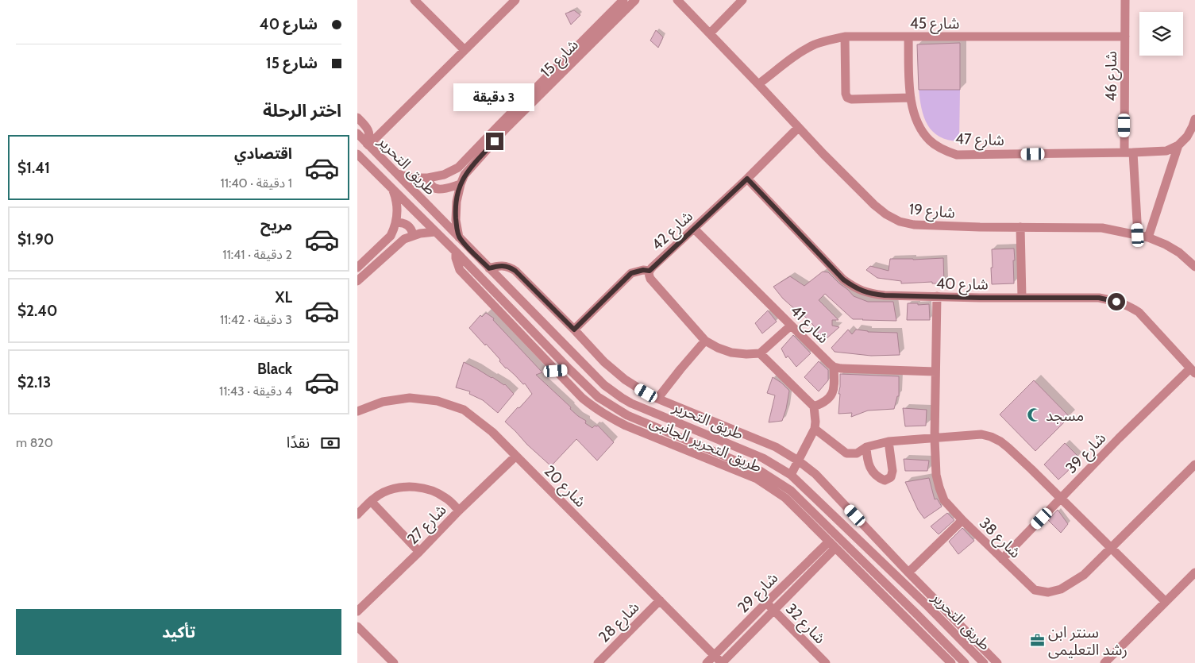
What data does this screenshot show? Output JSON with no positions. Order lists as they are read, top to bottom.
{
  "streets": {
    "street": [
      "شارع 45",
      "شارع 15",
      "شارع 46",
      "شارع 47",
      "طريق التحرير",
      "شارع 19",
      "شارع 42",
      "شارع 40",
      "شارع 41",
      "طريق التحرير الجانبى",
      "شارع 39",
      "شارع 20",
      "شارع 27",
      "شارع 38",
      "شارع 29",
      "شارع 28",
      "شارع 32"
    ]
  },
  "crossings": [
    ["شارع 45", "شارع 46"],
    ["شارع 45", "شارع 47"],
    ["شارع 45", "شارع 19"],
    ["شارع 15", "طريق التحرير"],
    ["شارع 46", "شارع 47"],
    ["شارع 46", "شارع 19"],
    ["طريق التحرير", "طريق التحرير الجانبى"],
    ["شارع 19", "شارع 42"],
    ["شارع 42", "شارع 40"],
    ["شارع 42", "شارع 41"],
    ["شارع 40", "شارع 39"],
    ["شارع 40", "شارع 38"],
    ["طريق التحرير الجانبى", "شارع 29"],
    ["شارع 39", "شارع 38"],
    ["شارع 20", "شارع 27"],
    ["شارع 20", "شارع 29"],
    ["شارع 20", "شارع 28"],
    ["شارع 29", "شارع 32"]
  ],
  "places": {
    "mosque": ["مسجد"],
    "office": ["سنتر ابن رشد التعليمى"]
  },
  "page": {
    "banner": ["شارع 40", "شارع 15"],
    "bubble": "3 دقيقة",
    "heading": "اختر الرحلة",
    "list": [
      {
        "name": "اقتصادي",
        "note": "1 دقيقة · 11:40",
        "value": "$1.41"
      },
      {
        "name": "مريح",
        "note": "2 دقيقة · 11:41",
        "value": "$1.90"
      },
      {
        "name": "XL",
        "note": "3 دقيقة · 11:42",
        "value": "$2.40"
      },
      {
        "name": "Black",
        "note": "4 دقيقة · 11:43",
        "value": "$2.13"
      }
    ],
    "pay": ["نقدًا", "820 m"],
    "buttons": "تأكيد"
  }
}
